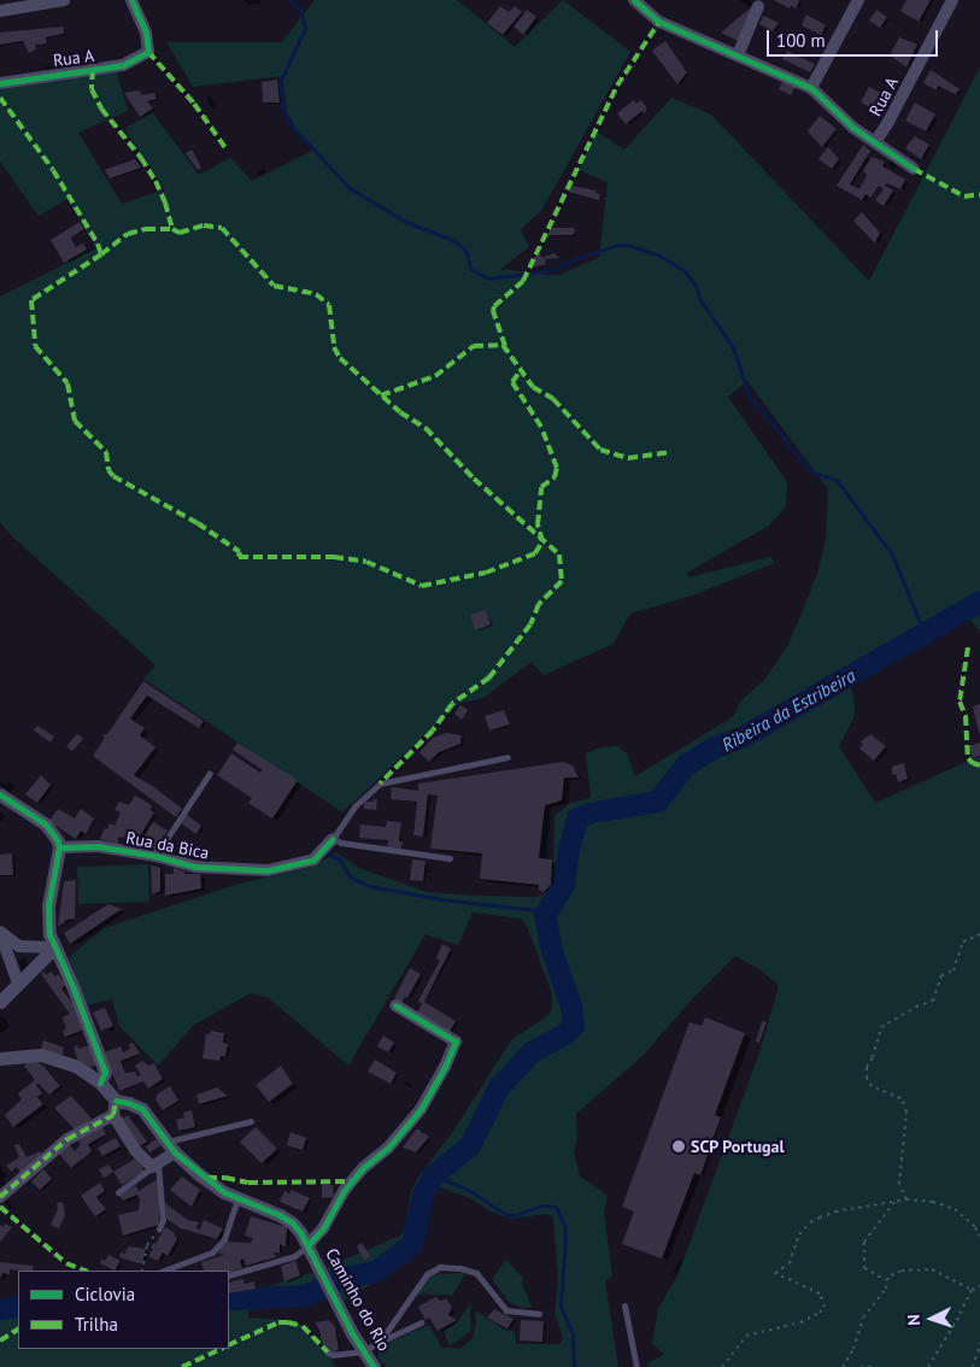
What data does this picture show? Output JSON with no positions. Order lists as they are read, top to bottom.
{
  "streets": {
    "street": ["Rua A", "Rua da Bica", "Caminho do Rio"]
  },
  "water": ["Ribeira da Estribeira"],
  "places": ["SCP Portugal"],
  "legend": ["Ciclovia", "Trilha"],
  "scale_bar": "100 m",
  "north": "left"
}
